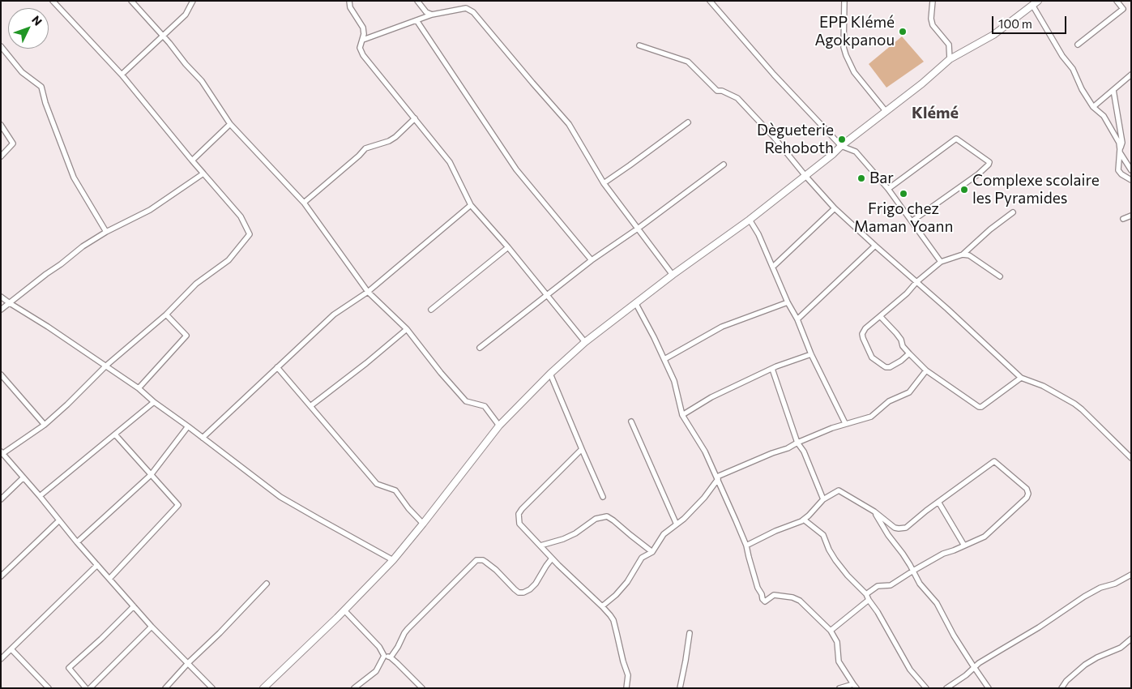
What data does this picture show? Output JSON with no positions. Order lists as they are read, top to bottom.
{
  "districts": ["Klémé"],
  "places": [
    "EPP Klémé Agokpanou",
    "Dègueterie Rehoboth",
    "Bar",
    "Complexe scolaire les Pyramides",
    "Frigo chez Maman Yoann"
  ],
  "scale_bar": "100 m",
  "north": "top right"
}
